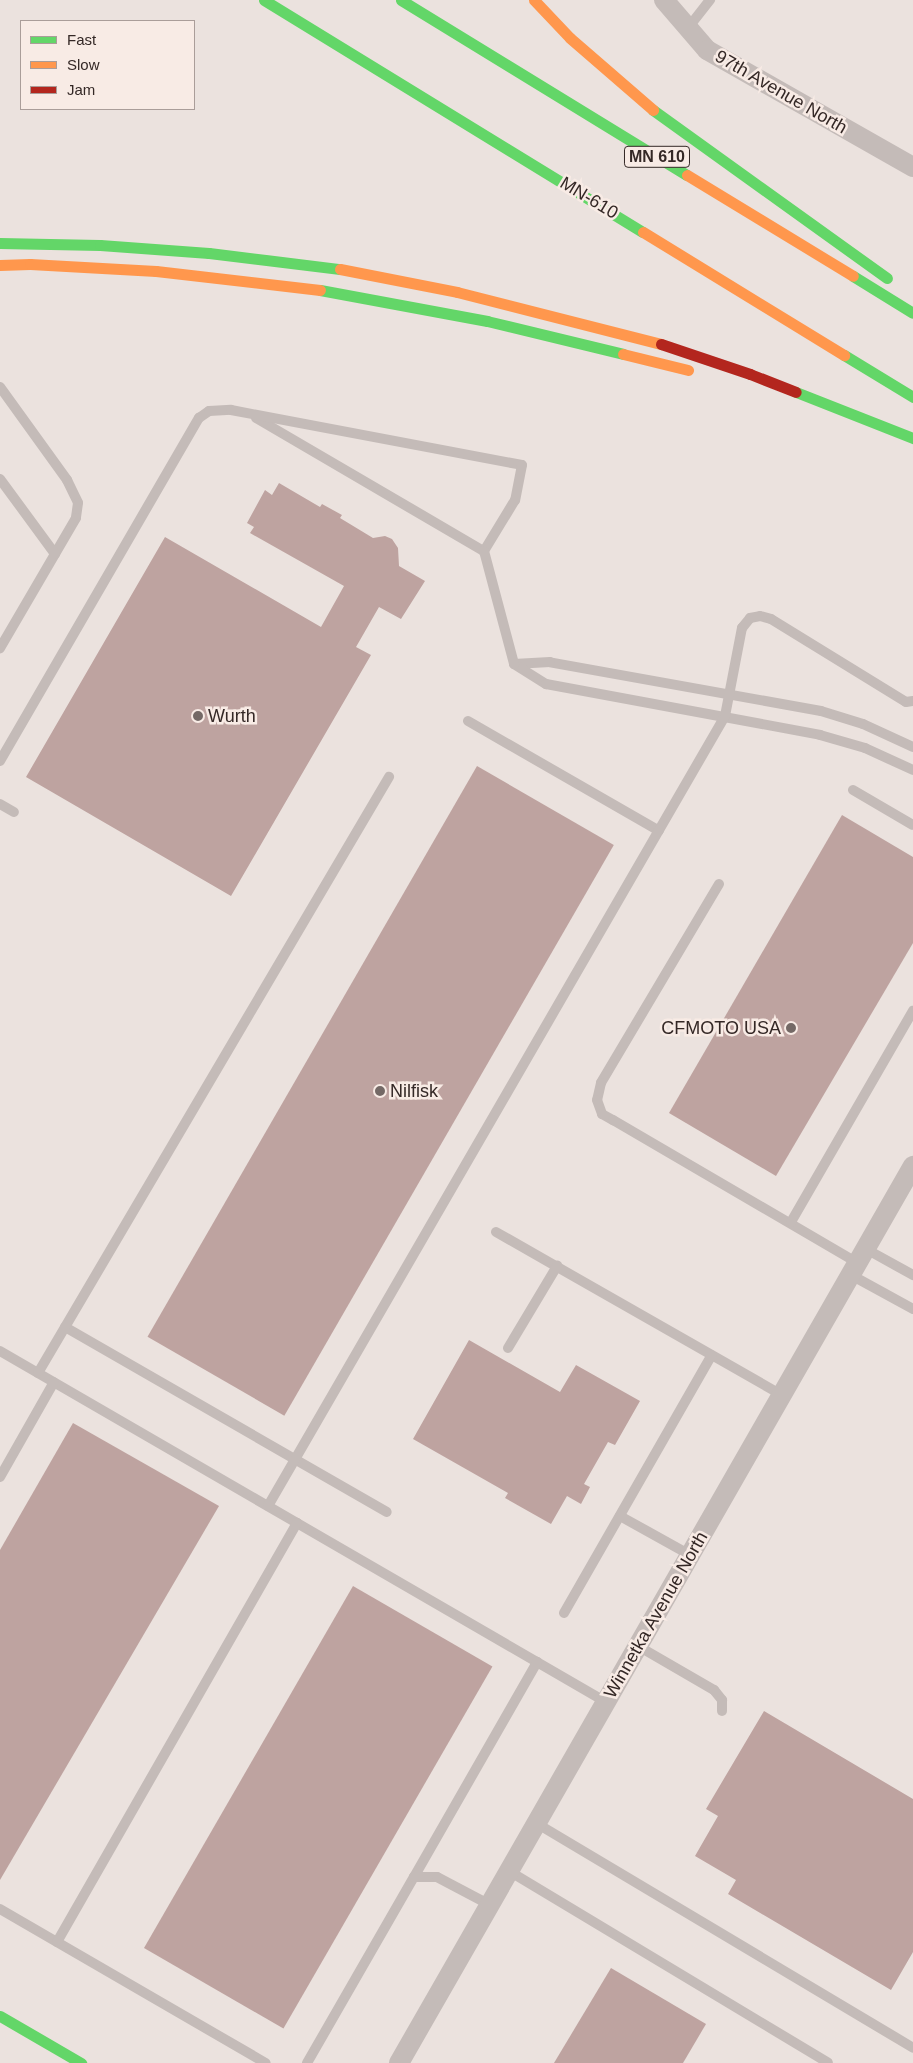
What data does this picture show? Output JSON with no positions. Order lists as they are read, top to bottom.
{
  "streets": {
    "main road": ["MN 610", "MN-610"],
    "street": ["97th Avenue North", "Winnetka Avenue North"]
  },
  "places": ["Wurth", "CFMOTO USA", "Nilfisk"],
  "legend": ["Fast", "Slow", "Jam"]
}
